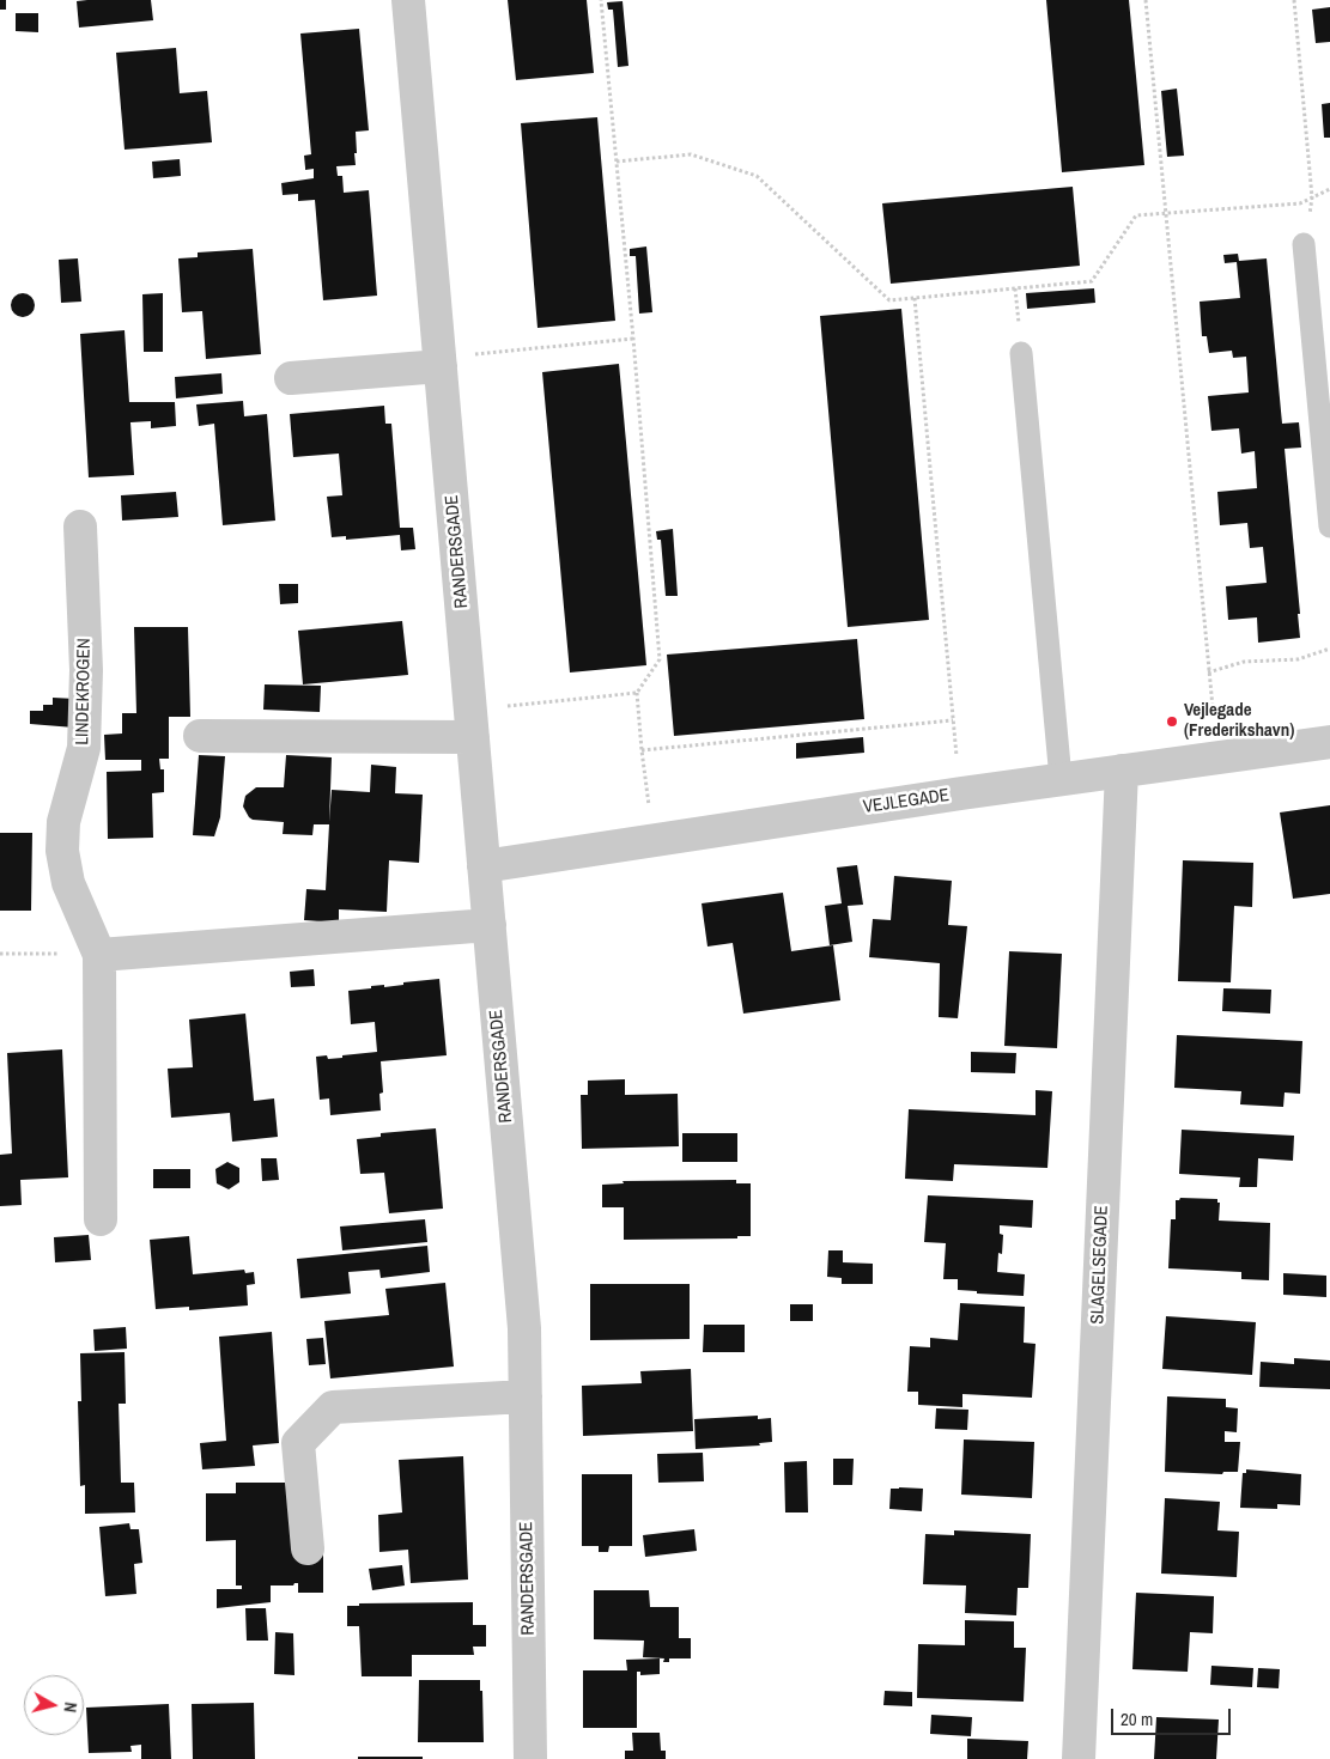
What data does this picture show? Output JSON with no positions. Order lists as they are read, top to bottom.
{
  "streets": {
    "street": [
      "RANDERSGADE",
      "LINDEKROGEN",
      "VEJLEGADE",
      "SLAGELSEGADE"
    ]
  },
  "crossings": [
    ["RANDERSGADE", "VEJLEGADE"],
    ["VEJLEGADE", "SLAGELSEGADE"]
  ],
  "places": ["Vejlegade (Frederikshavn)"],
  "scale_bar": "20 m",
  "north": "right"
}
